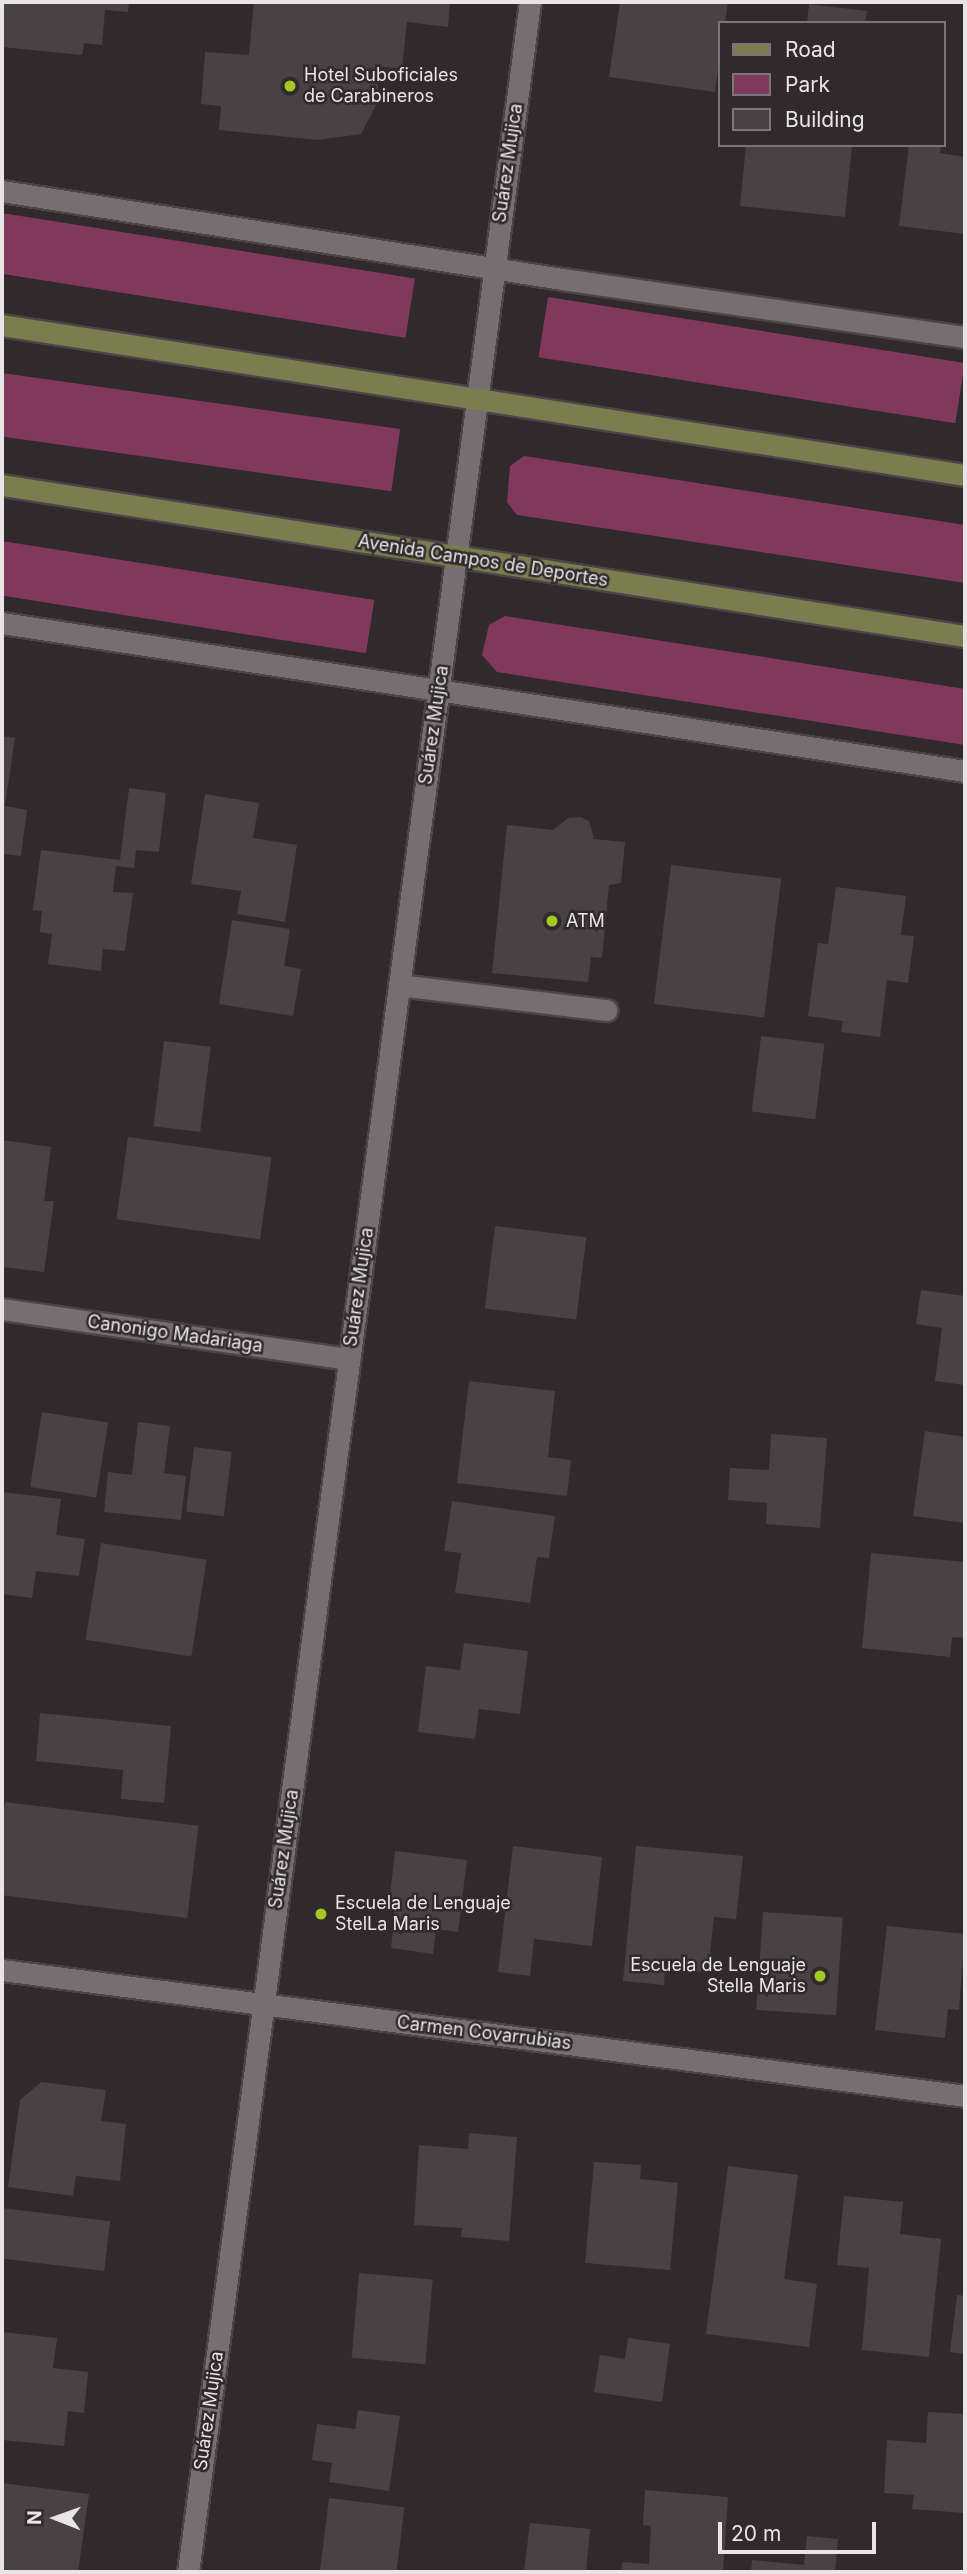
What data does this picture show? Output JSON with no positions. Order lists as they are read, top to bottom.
{
  "streets": {
    "main road": ["Avenida Campos de Deportes"],
    "street": ["Suárez Mujica", "Canonigo Madariaga", "Carmen Covarrubias"]
  },
  "crossings": [
    ["Suárez Mujica", "Avenida Campos de Deportes"],
    ["Suárez Mujica", "Canonigo Madariaga"],
    ["Suárez Mujica", "Carmen Covarrubias"]
  ],
  "places": [
    "Hotel Suboficiales de Carabineros",
    "ATM",
    "Escuela de Lenguaje StelLa Maris",
    "Escuela de Lenguaje Stella Maris"
  ],
  "legend": ["Road", "Park", "Building"],
  "scale_bar": "20 m",
  "north": "left"
}
